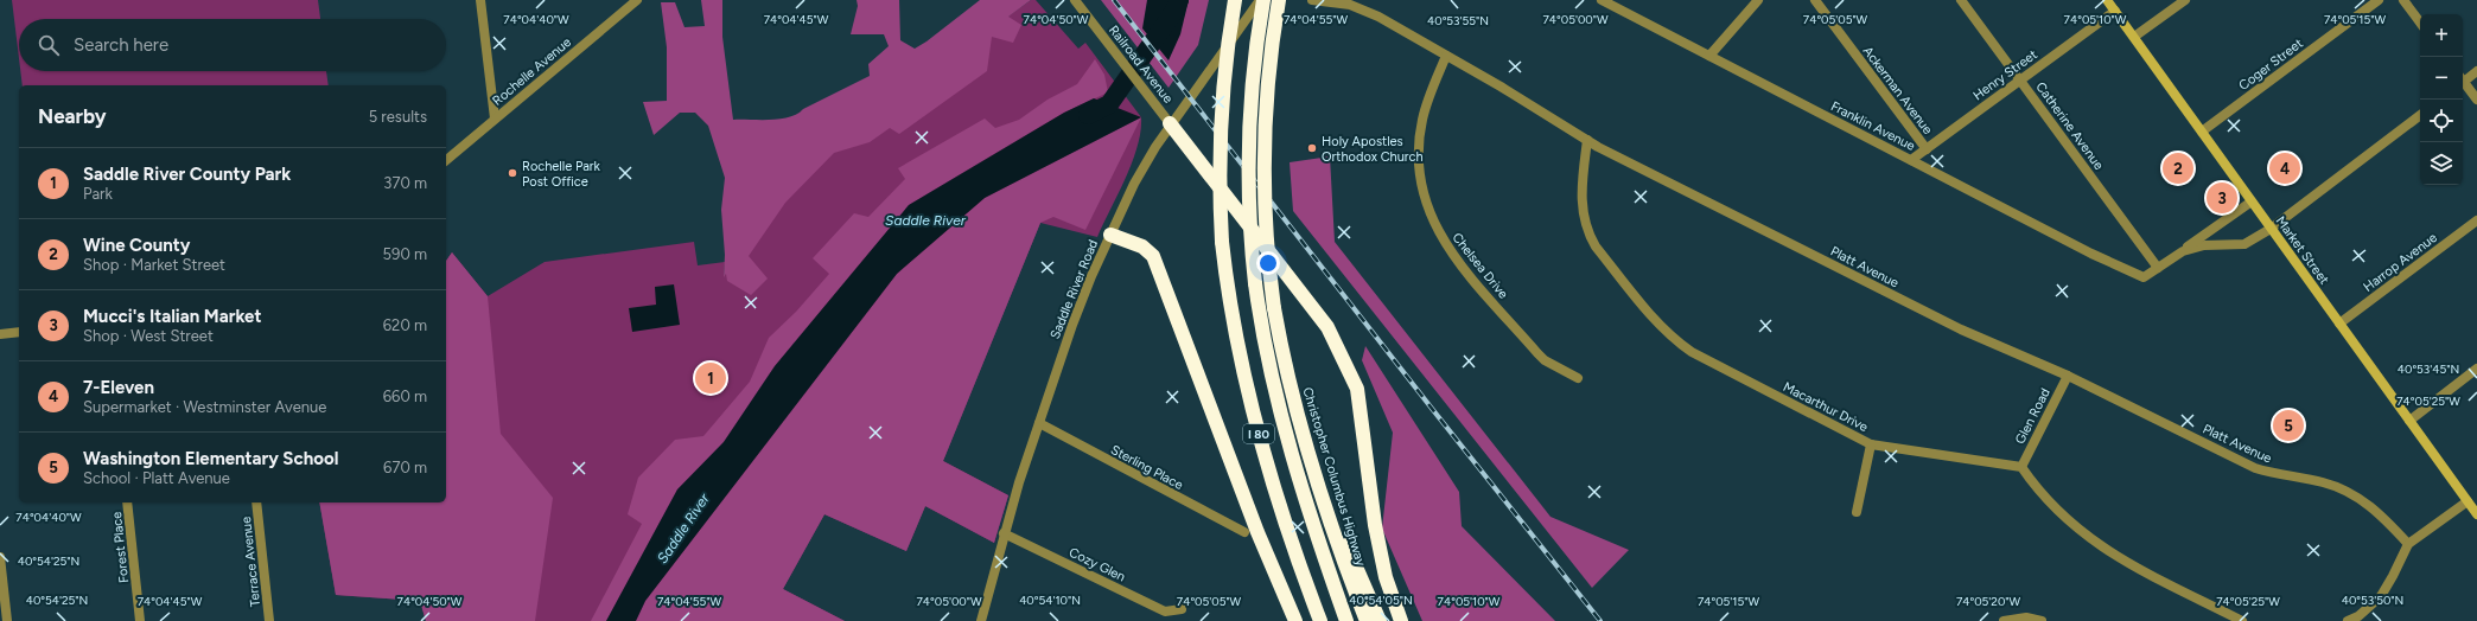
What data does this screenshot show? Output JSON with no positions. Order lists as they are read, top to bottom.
{
  "streets": {
    "highway": ["I 80", "Christopher Columbus Highway"],
    "main road": ["Market Street"],
    "street": [
      "Railroad Avenue",
      "Coger Street",
      "Rochelle Avenue",
      "Henry Street",
      "Ackerman Avenue",
      "Franklin Avenue",
      "Catherine Avenue",
      "Harrop Avenue",
      "Chelsea Drive",
      "Platt Avenue",
      "Saddle River Road",
      "Macarthur Drive",
      "Glen Road",
      "Sterling Place",
      "Forest Place",
      "Terrace Avenue",
      "Cozy Glen"
    ]
  },
  "crossings": [
    ["Railroad Avenue", "Saddle River Road"],
    ["Coger Street", "Market Street"],
    ["Henry Street", "Ackerman Avenue"],
    ["Henry Street", "Franklin Avenue"],
    ["Henry Street", "Catherine Avenue"],
    ["Henry Street", "Market Street"],
    ["Franklin Avenue", "Catherine Avenue"],
    ["Market Street", "Harrop Avenue"],
    ["Chelsea Drive", "Platt Avenue"],
    ["Platt Avenue", "Macarthur Drive"],
    ["Platt Avenue", "Glen Road"],
    ["Saddle River Road", "I 80"],
    ["Saddle River Road", "Sterling Place"],
    ["Saddle River Road", "Cozy Glen"],
    ["Macarthur Drive", "Glen Road"]
  ],
  "water": ["Saddle River"],
  "places": ["Holy Apostles Orthodox Church", "Rochelle Park Post Office"],
  "page": {
    "map_buttons": ["+", "−"],
    "search": "Search here",
    "heading": ["Nearby", "5 results"],
    "list": [
      {
        "mark": "1",
        "name": "Saddle River County Park",
        "note": "Park",
        "value": "370 m"
      },
      {
        "mark": "2",
        "name": "Wine County",
        "note": "Shop · Market Street",
        "value": "590 m"
      },
      {
        "mark": "3",
        "name": "Mucci's Italian Market",
        "note": "Shop · West Street",
        "value": "620 m"
      },
      {
        "mark": "4",
        "name": "7-Eleven",
        "note": "Supermarket · Westminster Avenue",
        "value": "660 m"
      },
      {
        "mark": "5",
        "name": "Washington Elementary School",
        "note": "School · Platt Avenue",
        "value": "670 m"
      }
    ],
    "pins": [
      "2",
      "4",
      "3",
      "1",
      "5"
    ]
  },
  "coordinates": [
    "74°04'40\"W",
    "74°04'45\"W",
    "74°04'50\"W",
    "74°04'55\"W",
    "74°05'00\"W",
    "74°05'05\"W",
    "74°05'10\"W",
    "74°05'15\"W",
    "40°53'55\"N",
    "40°53'45\"N",
    "74°05'25\"W",
    "40°54'25\"N",
    "40°54'10\"N",
    "40°54'05\"N",
    "40°53'50\"N",
    "74°05'20\"W"
  ]
}
